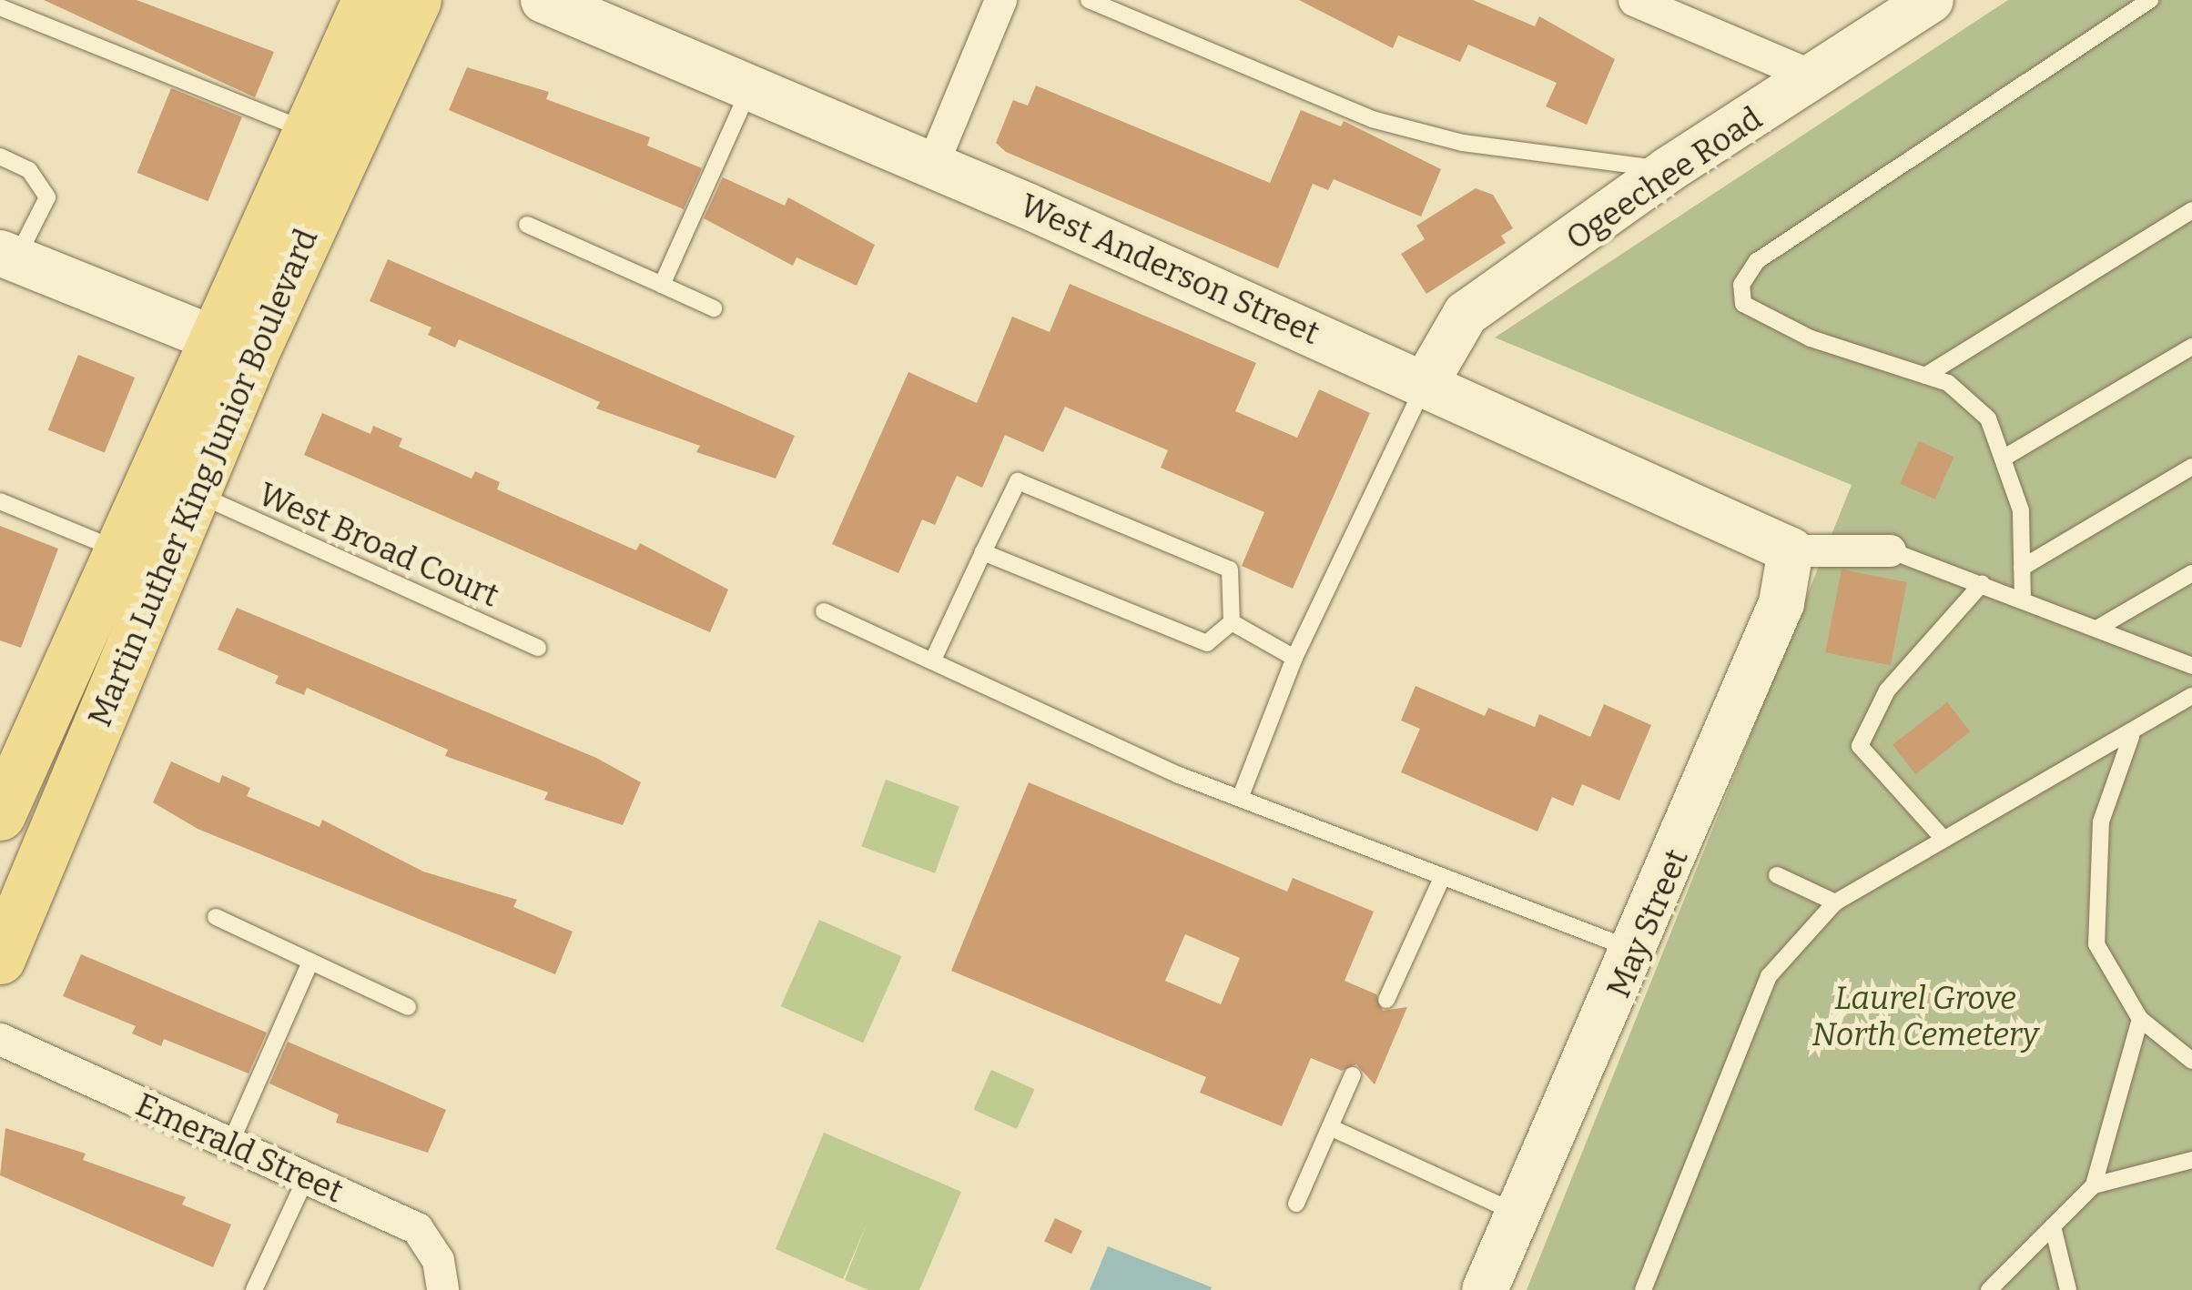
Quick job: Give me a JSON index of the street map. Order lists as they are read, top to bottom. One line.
{"streets":{"main road":["Martin Luther King Junior Boulevard"],"street":["Ogeechee Road","West Anderson Street","May Street","Emerald Street"],"lane":["West Broad Court"]},"crossings":[["Ogeechee Road","West Anderson Street"],["West Anderson Street","May Street"],["Martin Luther King Junior Boulevard","West Broad Court"]],"parks":["Laurel Grove North Cemetery"]}
